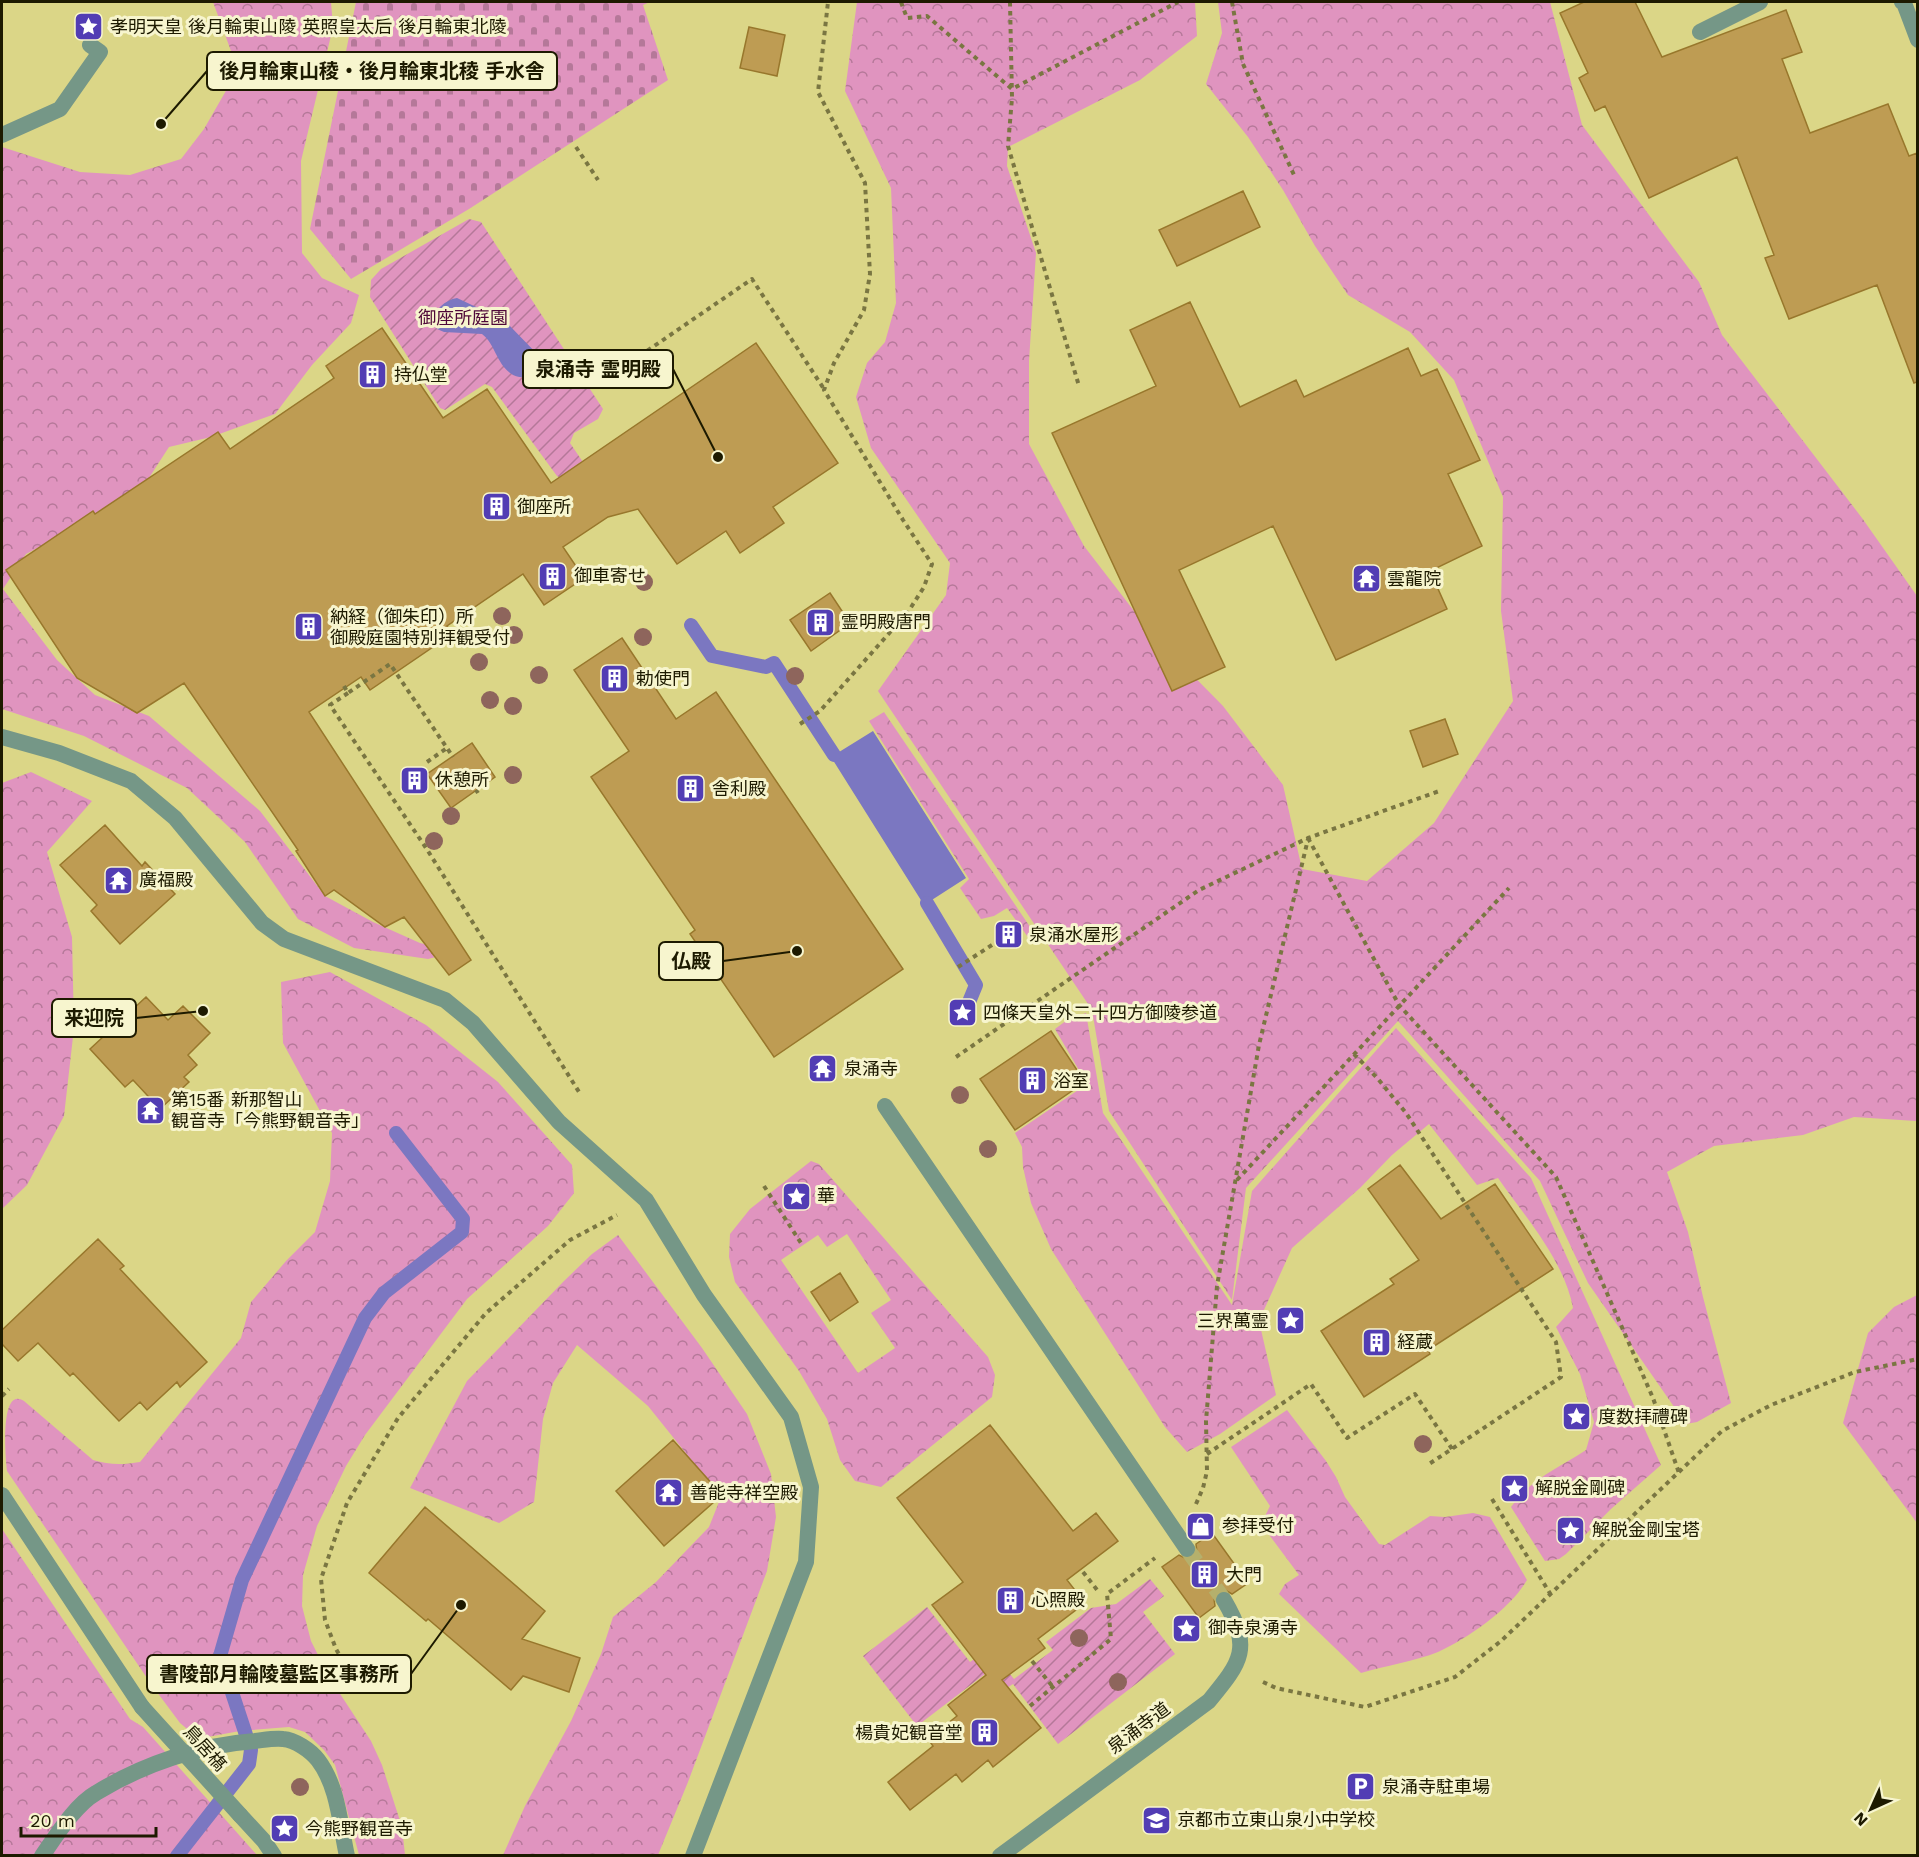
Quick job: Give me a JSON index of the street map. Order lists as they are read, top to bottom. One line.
{"streets":{"street":["泉涌寺道","鳥居𣘺"]},"parks":["御座所庭園"],"places":{"place":["孝明天皇 後月輪東山陵 英照皇太后 後月輪東北陵","四條天皇外二十四方御陵参道","華","三界萬霊","度数拝禮碑","解脱金剛碑","解脱金剛宝塔","御寺泉湧寺","今熊野観音寺"],"other":["後月輪東山稜・後月輪東北稜 手水舎","泉涌寺 霊明殿","仏殿","来迎院","書陵部月輪陵墓監区事務所"],"building":["持仏堂","御座所","御車寄せ","霊明殿唐門","納経（御朱印）所 御殿庭園特別拝観受付","勅使門","休憩所","舎利殿","泉涌水屋形","浴室","経蔵","大門","心照殿","楊貴妃観音堂"],"temple":["雲龍院","廣福殿","泉涌寺","第15番 新那智山 観音寺「今熊野観音寺」","善能寺祥空殿"],"shop":["参拝受付"],"parking":["泉涌寺駐車場"],"school or university":["京都市立東山泉小中学校"]},"scale_bar":"20 m","north":"bottom left"}
